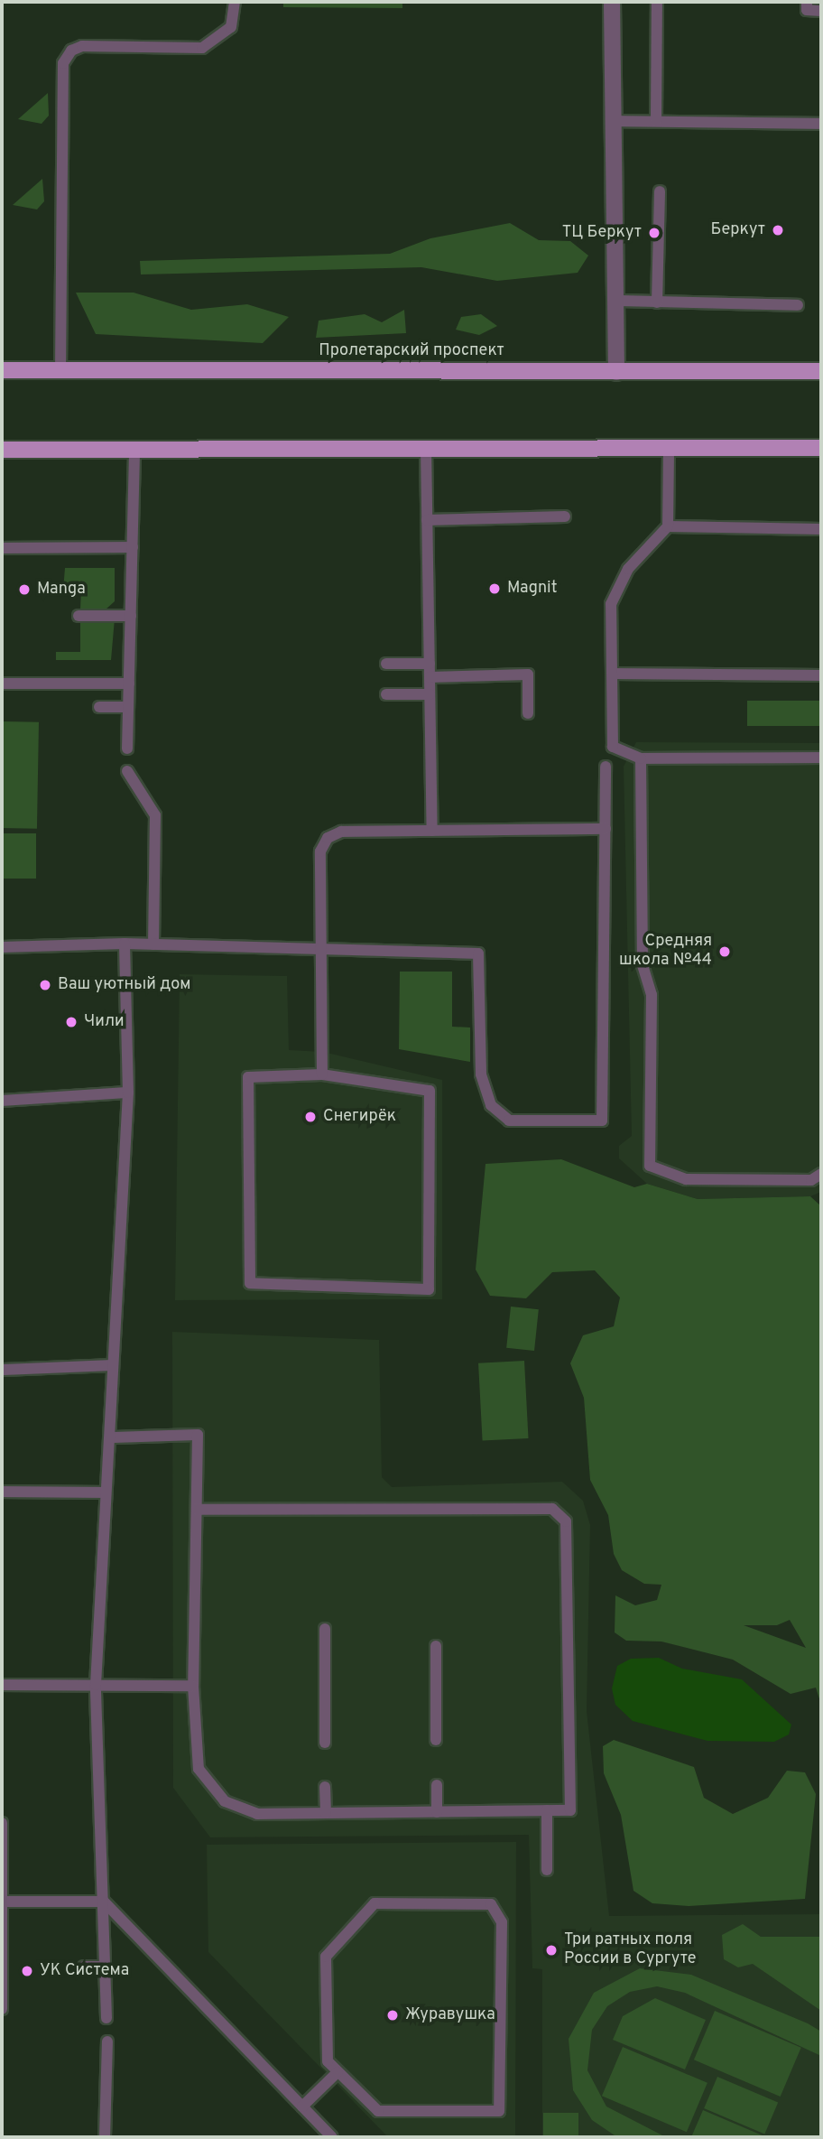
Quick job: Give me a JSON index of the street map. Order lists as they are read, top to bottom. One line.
{"streets":{"main road":["Пролетарский проспект"]},"places":["Беркут","ТЦ Беркут","Magnit","Manga","Средняя школа №44","Ваш уютный дом","Чили","Снегирёк","Три ратных поля России в Сургуте","УК Система","Журавушка"]}
